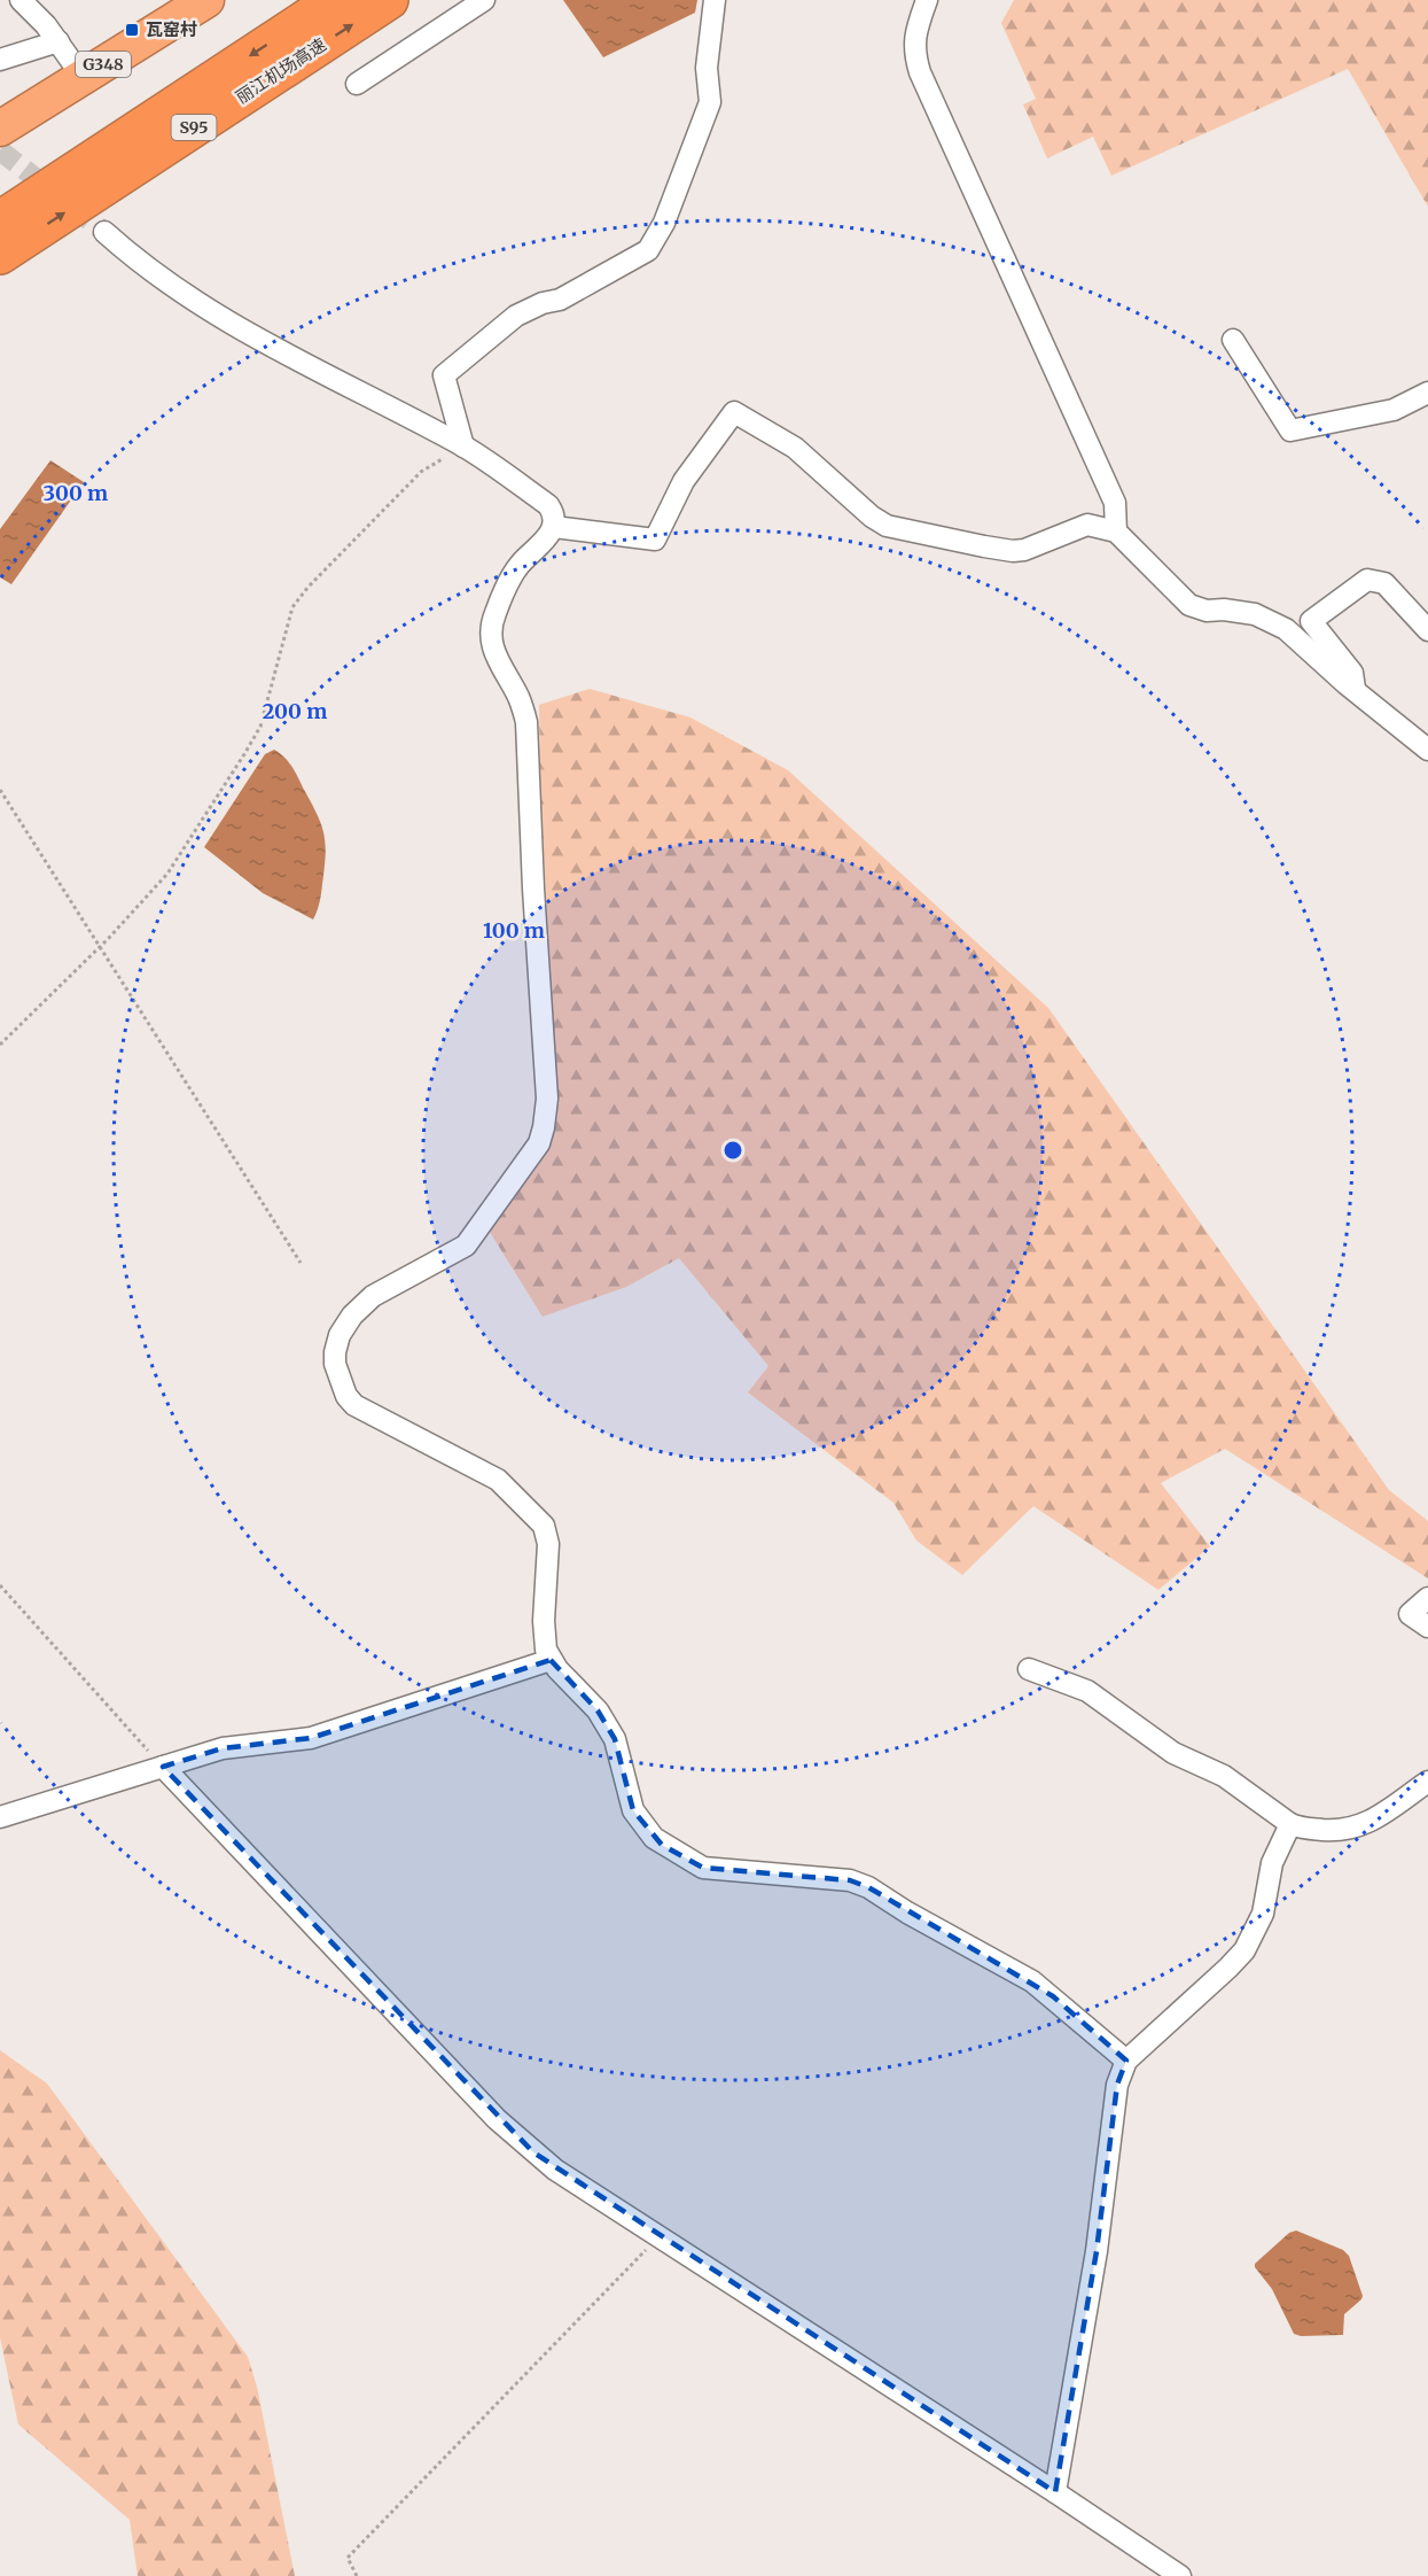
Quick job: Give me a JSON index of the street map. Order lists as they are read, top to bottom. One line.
{"streets":{"highway":["G348","丽江机场高速","S95"]},"places":{"transit":["瓦窑村"]},"rings":["300 m","200 m","100 m"]}
